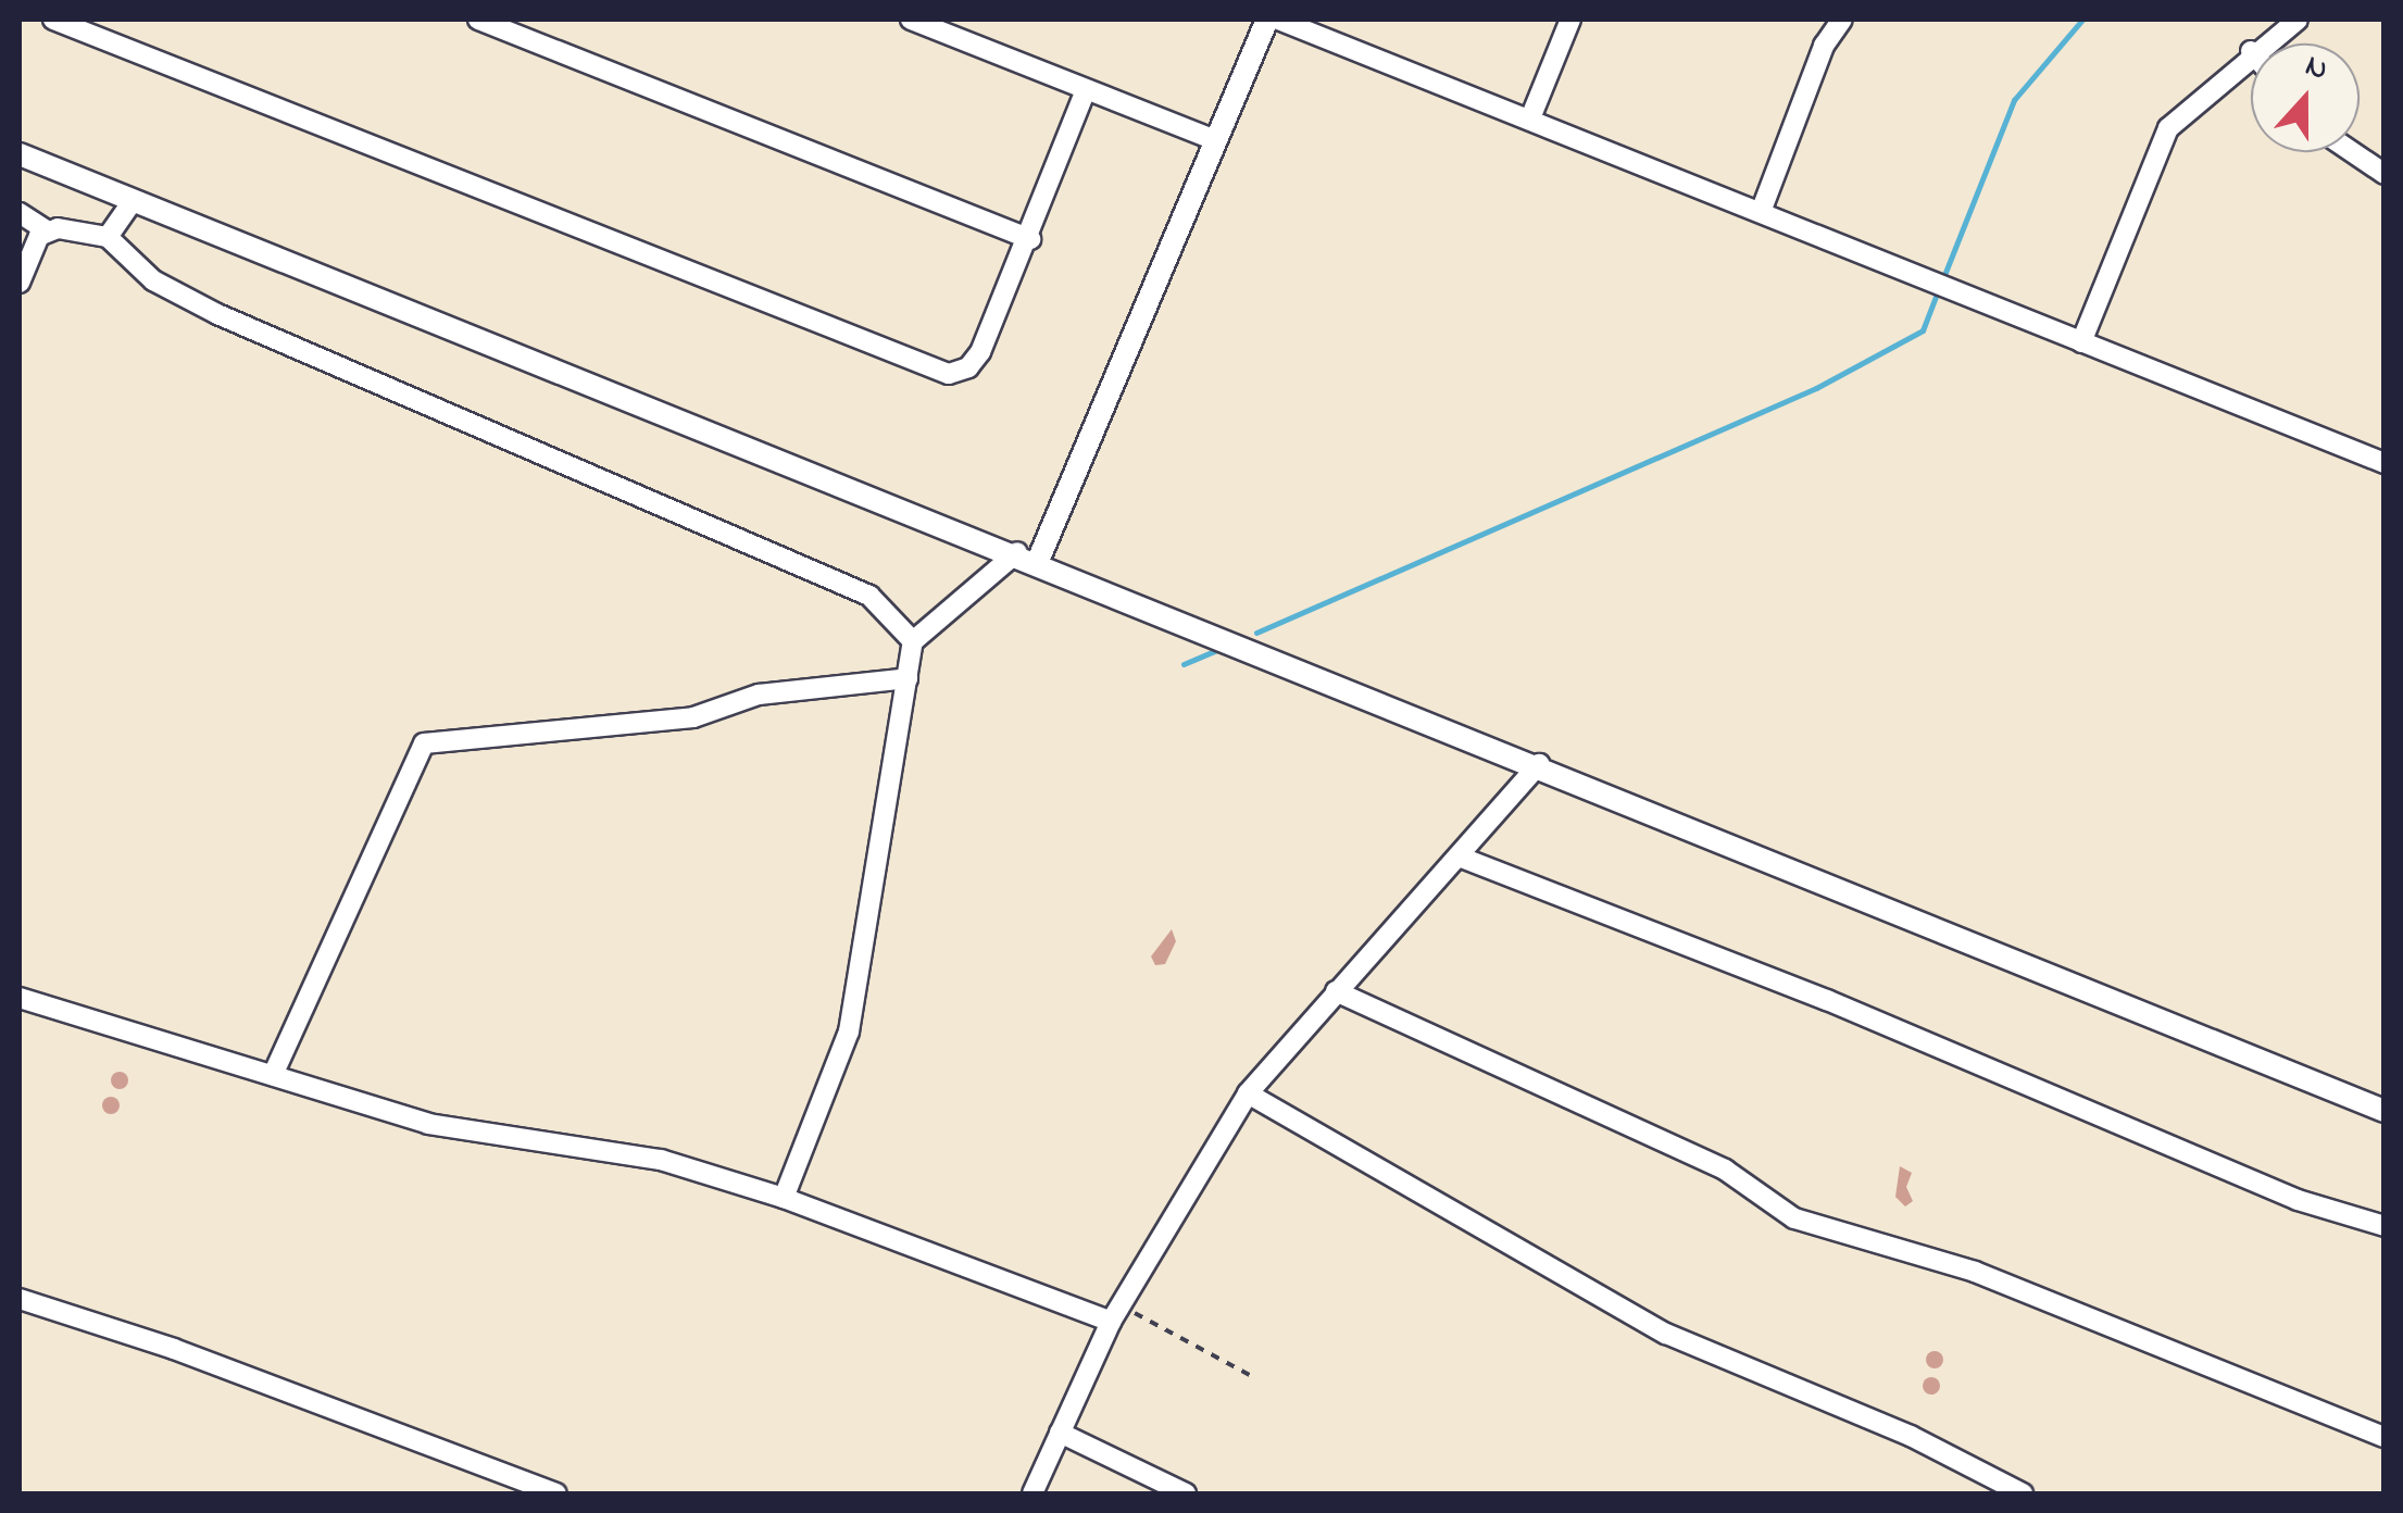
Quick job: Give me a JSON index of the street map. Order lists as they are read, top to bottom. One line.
{"north":"top"}
